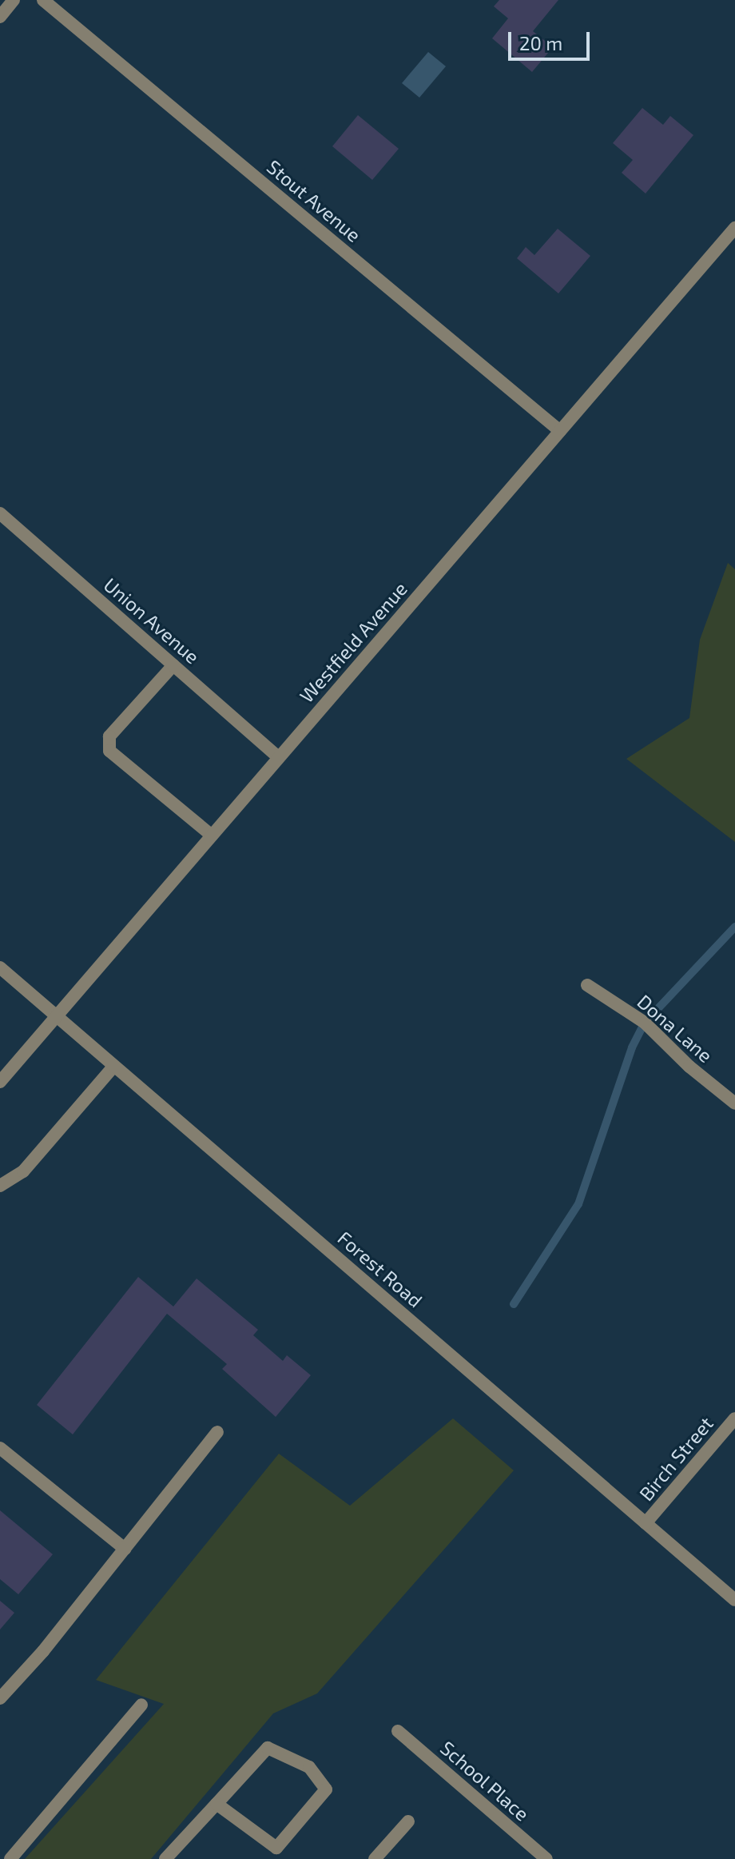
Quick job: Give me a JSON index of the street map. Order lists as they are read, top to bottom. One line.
{"streets":{"street":["Stout Avenue","Union Avenue","Westfield Avenue","Dona Lane","Forest Road","Birch Street","School Place"]},"crossings":[["Stout Avenue","Westfield Avenue"],["Union Avenue","Westfield Avenue"],["Westfield Avenue","Forest Road"],["Forest Road","Birch Street"]],"scale_bar":"20 m"}
